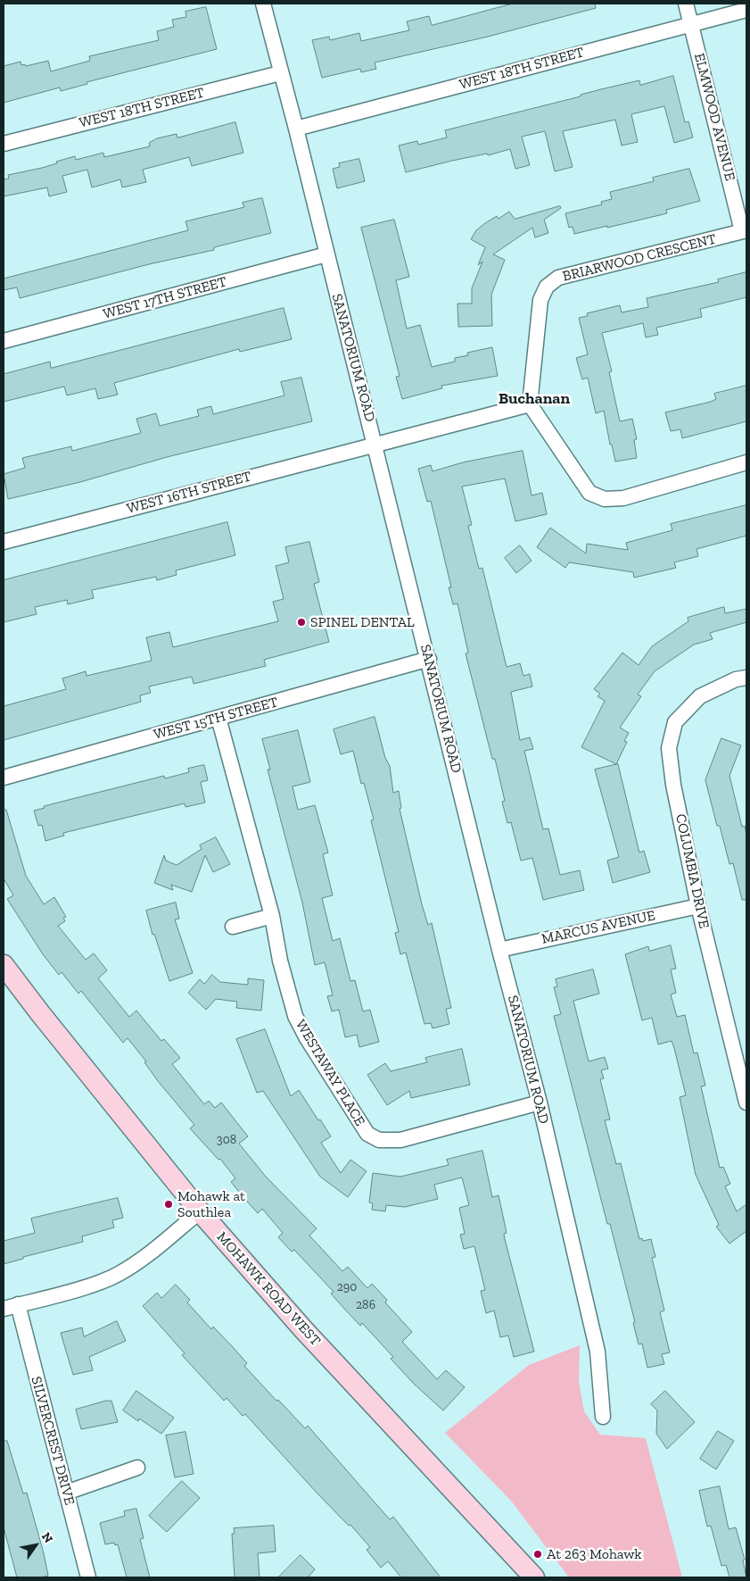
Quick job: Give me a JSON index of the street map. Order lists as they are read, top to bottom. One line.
{"streets":{"main road":["MOHAWK ROAD WEST"],"street":["WEST 18TH STREET","ELMWOOD AVENUE","BRIARWOOD CRESCENT","WEST 17TH STREET","SANATORIUM ROAD","WEST 16TH STREET","WEST 15TH STREET","COLUMBIA DRIVE","MARCUS AVENUE","WESTAWAY PLACE","SILVERCREST DRIVE"]},"crossings":[["WEST 18TH STREET","ELMWOOD AVENUE"],["WEST 18TH STREET","SANATORIUM ROAD"],["ELMWOOD AVENUE","BRIARWOOD CRESCENT"],["WEST 17TH STREET","SANATORIUM ROAD"],["SANATORIUM ROAD","WEST 16TH STREET"],["SANATORIUM ROAD","WEST 15TH STREET"],["SANATORIUM ROAD","MARCUS AVENUE"],["SANATORIUM ROAD","WESTAWAY PLACE"],["WEST 15TH STREET","WESTAWAY PLACE"],["COLUMBIA DRIVE","MARCUS AVENUE"]],"districts":["Buchanan"],"places":["SPINEL DENTAL","Mohawk at Southlea","At 263 Mohawk"],"house_numbers":["308","290","286"],"north":"top right"}
